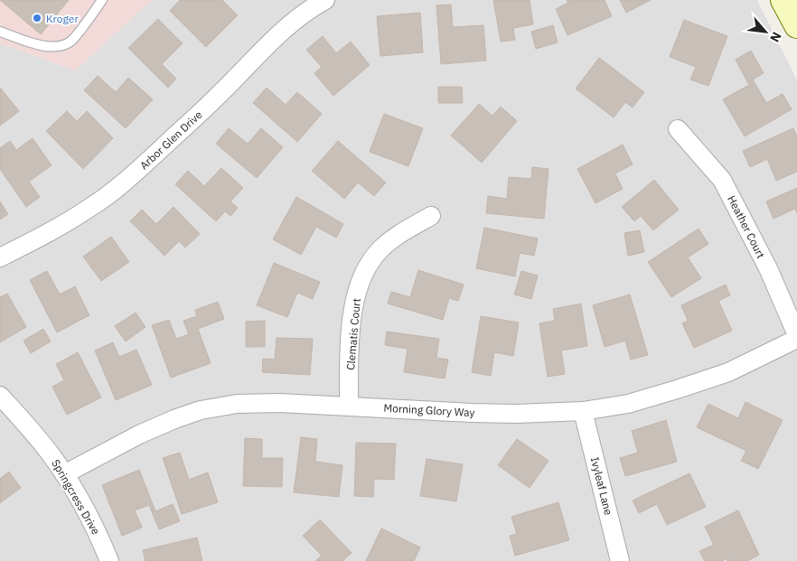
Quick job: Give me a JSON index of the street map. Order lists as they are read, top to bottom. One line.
{"streets":{"street":["Arbor Glen Drive","Heather Court","Clematis Court","Morning Glory Way","Ivyleaf Lane","Springcress Drive"]},"crossings":[["Clematis Court","Morning Glory Way"],["Morning Glory Way","Ivyleaf Lane"],["Morning Glory Way","Springcress Drive"]],"places":["Kroger"],"north":"bottom right"}
